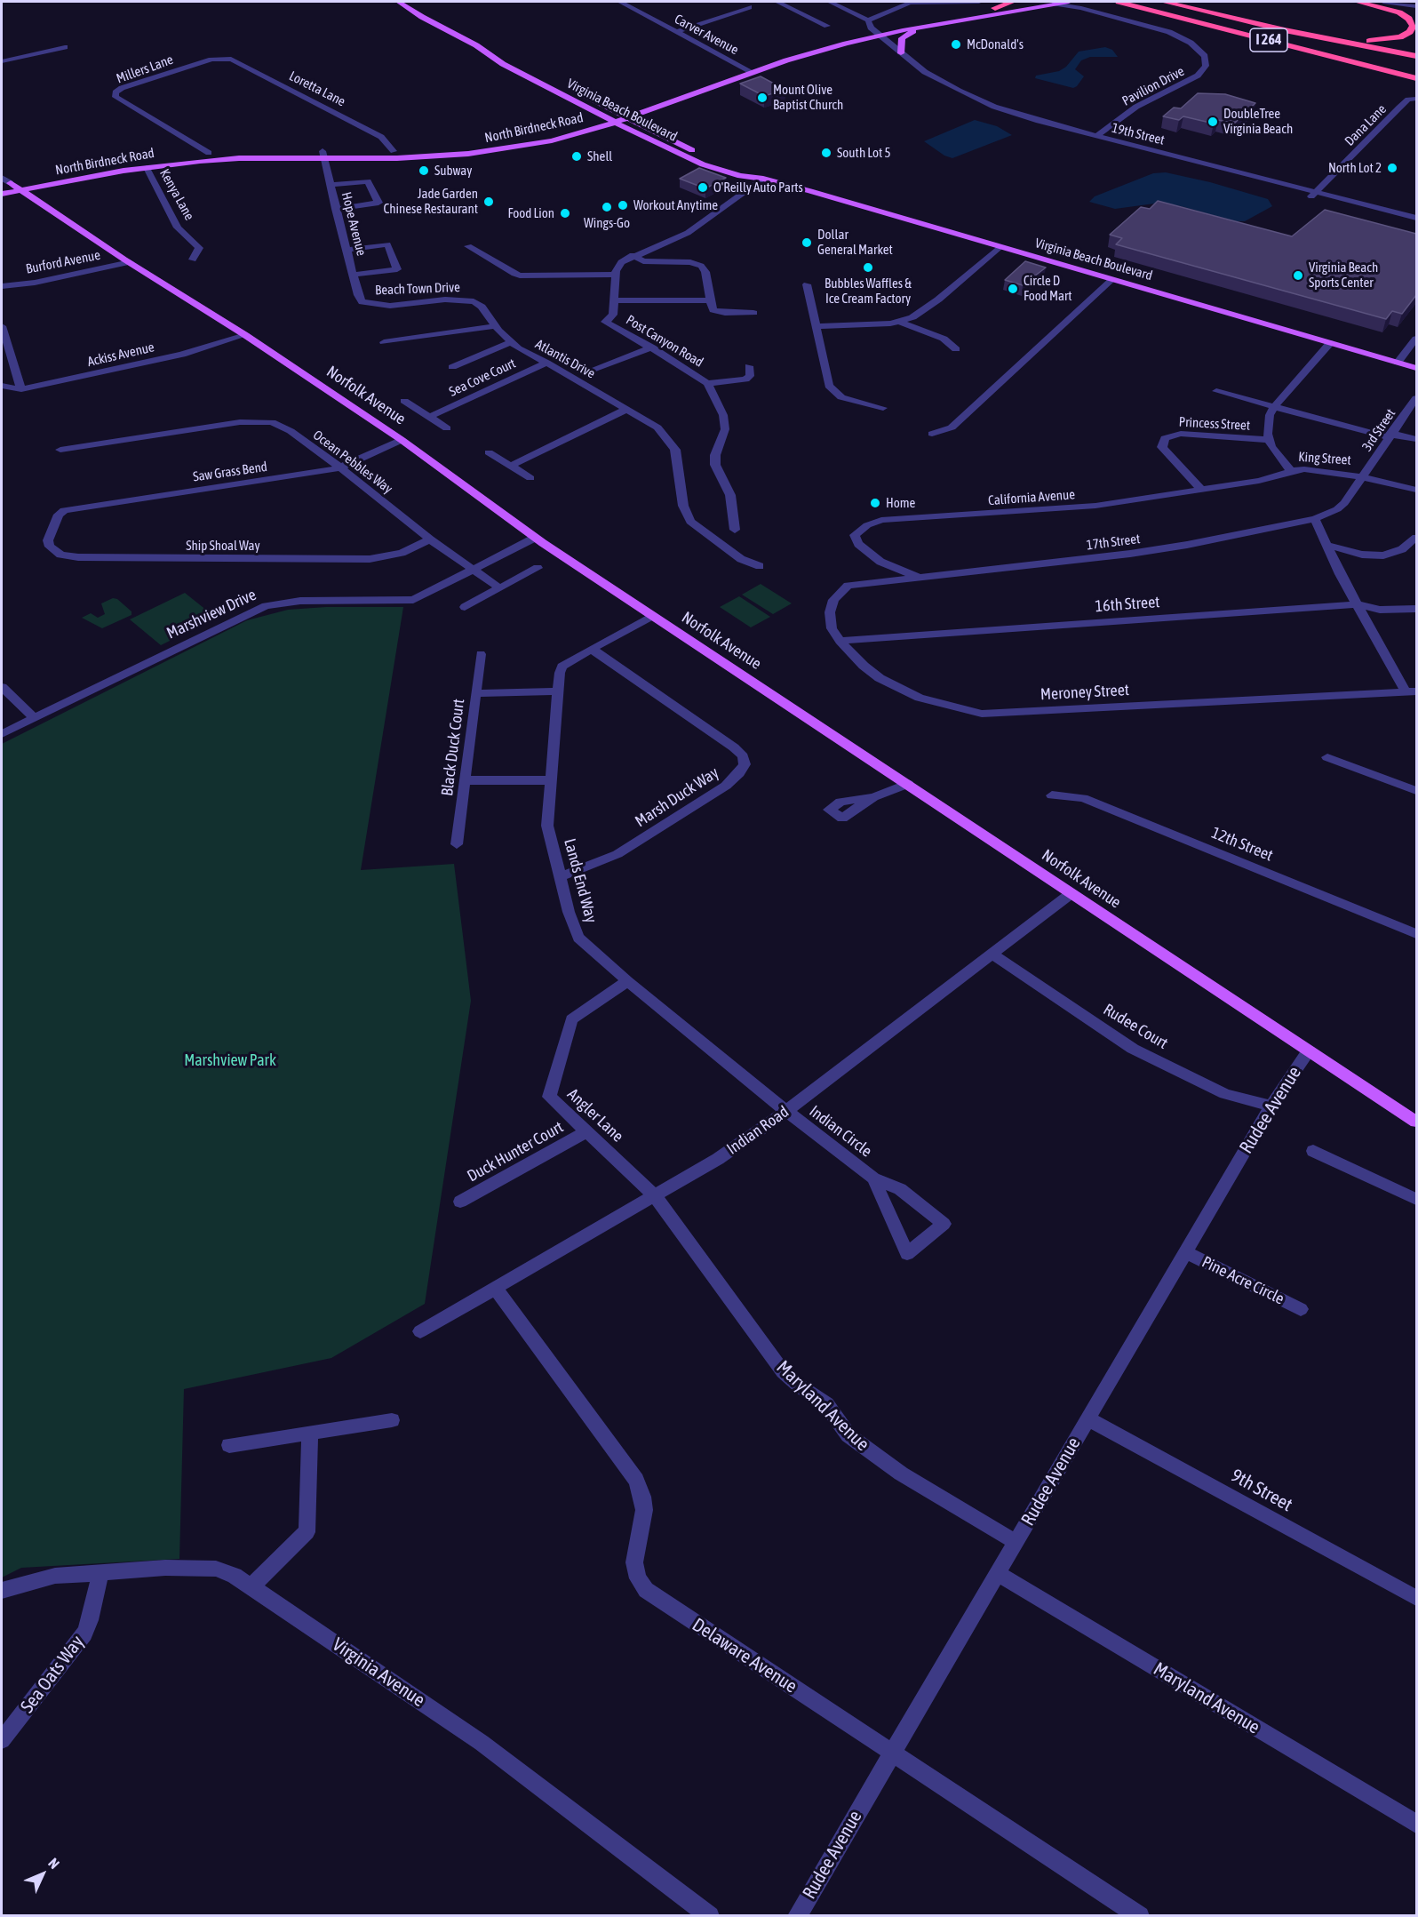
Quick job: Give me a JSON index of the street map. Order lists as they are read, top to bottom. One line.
{"streets":{"highway":["I 264"],"main road":["Virginia Beach Boulevard","North Birdneck Road","Norfolk Avenue"],"street":["Carver Avenue","Millers Lane","Pavilion Drive","Loretta Lane","Dana Lane","19th Street","Kenya Lane","Hope Avenue","Burford Avenue","Beach Town Drive","Post Canyon Road","Ackiss Avenue","Atlantis Drive","Sea Cove Court","Princess Street","3rd Street","King Street","Ocean Pebbles Way","Saw Grass Bend","California Avenue","17th Street","Ship Shoal Way","16th Street","Marshview Drive","Meroney Street","Black Duck Court","Marsh Duck Way","12th Street","Lands End Way","Rudee Court","Rudee Avenue","Angler Lane","Indian Road","Indian Circle","Duck Hunter Court","Pine Acre Circle","Maryland Avenue","9th Street","Delaware Avenue","Virginia Avenue","Sea Oats Way"]},"crossings":[["Carver Avenue","North Birdneck Road"],["Millers Lane","Loretta Lane"],["Millers Lane","North Birdneck Road"],["Pavilion Drive","North Birdneck Road"],["Pavilion Drive","19th Street"],["Loretta Lane","North Birdneck Road"],["Virginia Beach Boulevard","North Birdneck Road"],["Dana Lane","19th Street"],["North Birdneck Road","19th Street"],["North Birdneck Road","Kenya Lane"],["North Birdneck Road","Hope Avenue"],["North Birdneck Road","Norfolk Avenue"],["Hope Avenue","Beach Town Drive"],["Burford Avenue","Norfolk Avenue"],["Beach Town Drive","Atlantis Drive"],["Ackiss Avenue","Norfolk Avenue"],["Atlantis Drive","Sea Cove Court"],["Norfolk Avenue","Saw Grass Bend"],["Norfolk Avenue","Marshview Drive"],["Norfolk Avenue","Lands End Way"],["Norfolk Avenue","Rudee Avenue"],["Norfolk Avenue","Indian Road"],["Princess Street","King Street"],["Princess Street","California Avenue"],["3rd Street","King Street"],["3rd Street","17th Street"],["King Street","California Avenue"],["King Street","17th Street"],["Ocean Pebbles Way","Saw Grass Bend"],["Ocean Pebbles Way","Ship Shoal Way"],["Ocean Pebbles Way","Marshview Drive"],["Saw Grass Bend","Ship Shoal Way"],["California Avenue","17th Street"],["17th Street","Meroney Street"],["16th Street","Meroney Street"],["Marsh Duck Way","Lands End Way"],["Lands End Way","Angler Lane"],["Lands End Way","Indian Road"],["Lands End Way","Indian Circle"],["Rudee Court","Rudee Avenue"],["Rudee Court","Indian Road"],["Rudee Avenue","Pine Acre Circle"],["Rudee Avenue","Maryland Avenue"],["Rudee Avenue","9th Street"],["Rudee Avenue","Delaware Avenue"],["Angler Lane","Indian Road"],["Angler Lane","Duck Hunter Court"],["Angler Lane","Maryland Avenue"],["Indian Road","Indian Circle"],["Indian Road","Maryland Avenue"],["Indian Road","Delaware Avenue"],["Virginia Avenue","Sea Oats Way"]],"parks":["Marshview Park"],"places":["McDonald's","Mount Olive Baptist Church","DoubleTree Virginia Beach","South Lot 5","Shell","North Lot 2","Subway","O'Reilly Auto Parts","Jade Garden Chinese Restaurant","Workout Anytime","Wings-Go","Food Lion","Dollar General Market","Bubbles Waffles & Ice Cream Factory","Virginia Beach Sports Center","Circle D Food Mart","Home"],"north":"top right"}
